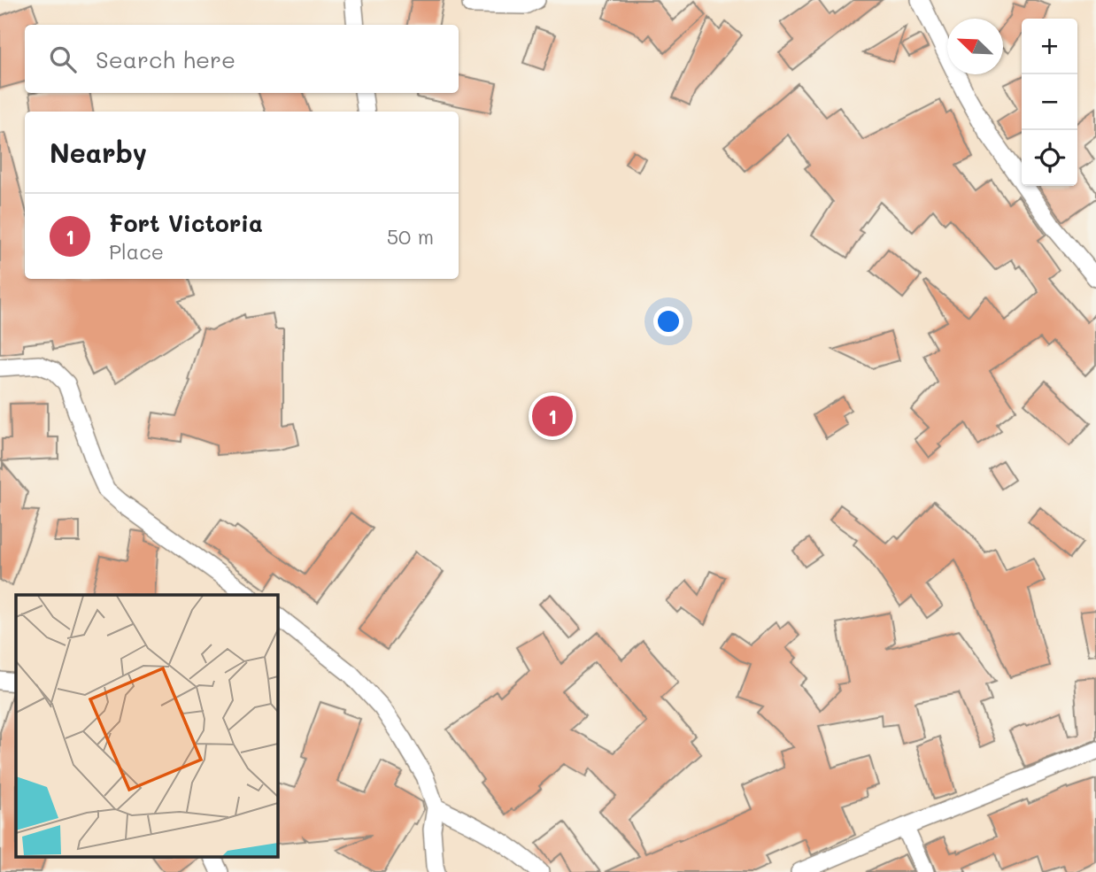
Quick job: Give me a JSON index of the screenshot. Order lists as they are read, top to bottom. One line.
{"north":"top left","page":{"map_buttons":["+","−"],"search":"Search here","heading":"Nearby","list":[{"mark":"1","name":"Fort Victoria","note":"Place","value":"50 m"}],"pins":"1"}}
